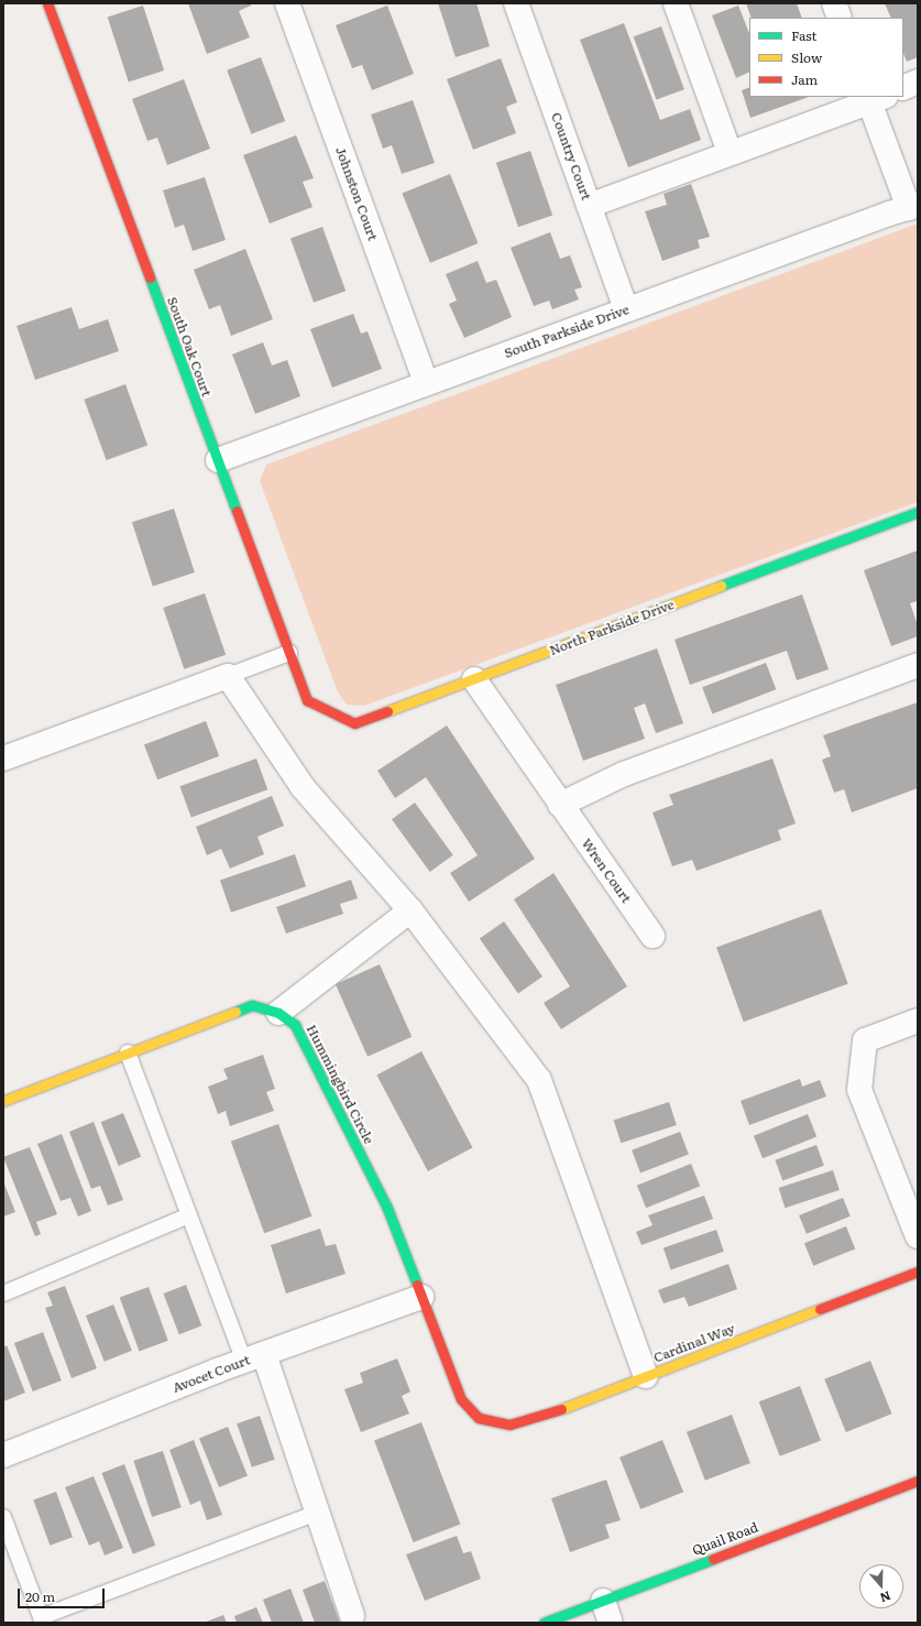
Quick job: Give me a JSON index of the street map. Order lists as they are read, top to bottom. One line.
{"streets":{"street":["Country Court","Johnston Court","South Parkside Drive","South Oak Court","North Parkside Drive","Wren Court","Hummingbird Circle","Cardinal Way","Avocet Court","Quail Road"]},"crossings":[["Country Court","South Parkside Drive"],["Johnston Court","South Parkside Drive"],["South Parkside Drive","South Oak Court"],["South Oak Court","North Parkside Drive"],["North Parkside Drive","Wren Court"],["Hummingbird Circle","Cardinal Way"],["Hummingbird Circle","Avocet Court"]],"legend":["Fast","Slow","Jam"],"scale_bar":"20 m","north":"bottom"}
